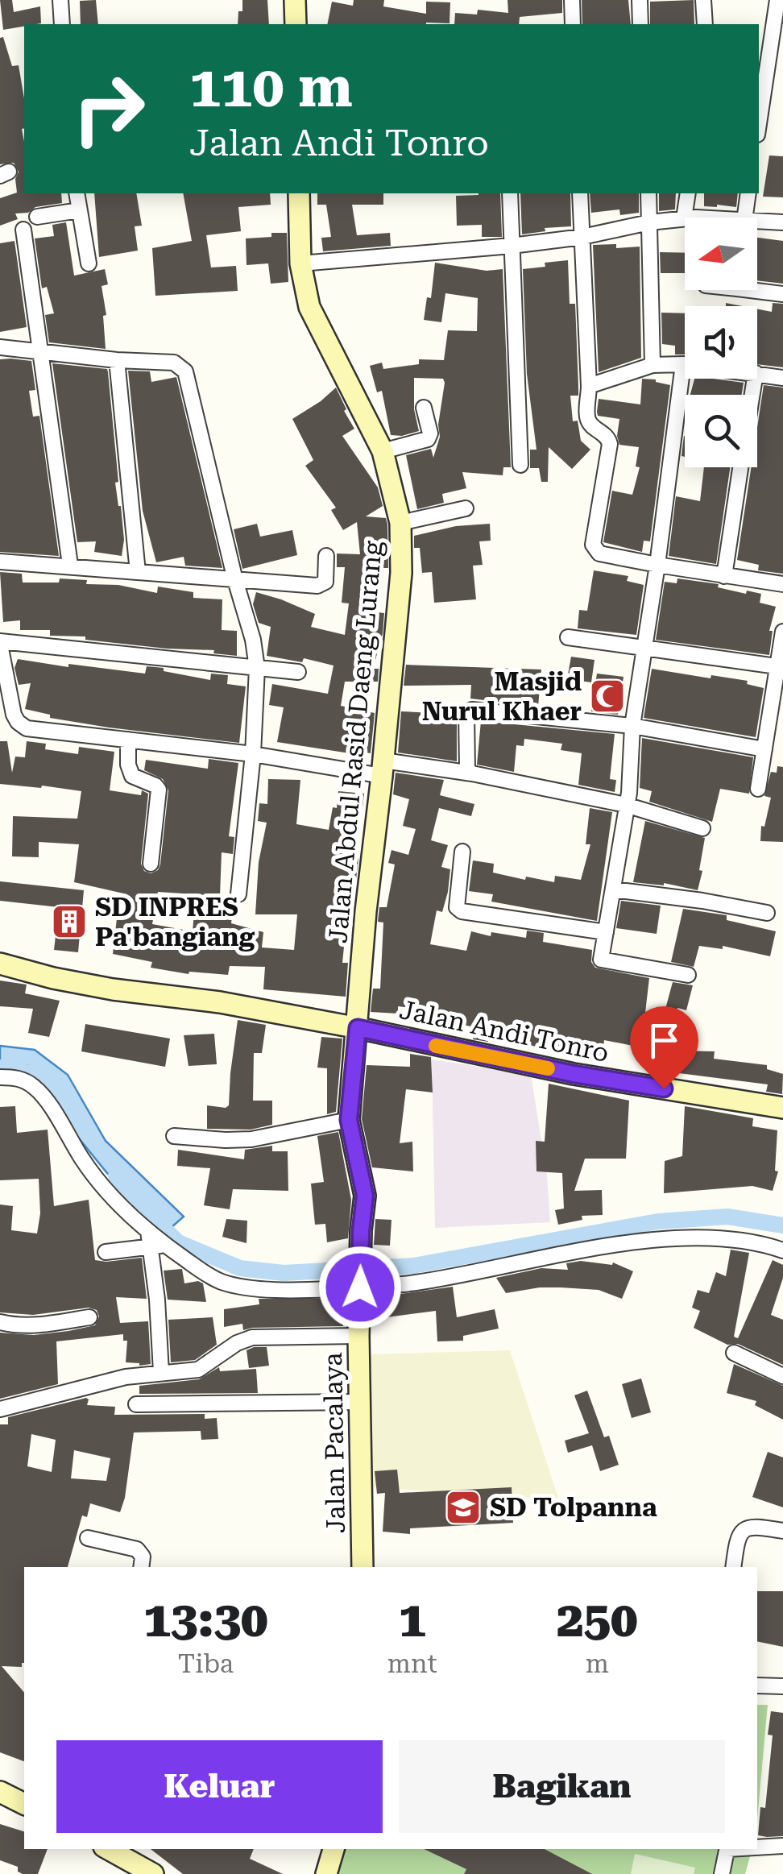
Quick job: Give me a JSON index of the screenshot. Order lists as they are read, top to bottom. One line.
{"streets":{"street":["Jalan Abdul Rasid Daeng Lurang","Jalan Andi Tonro","Jalan Pacalaya"]},"crossings":[["Jalan Abdul Rasid Daeng Lurang","Jalan Andi Tonro"],["Jalan Abdul Rasid Daeng Lurang","Jalan Pacalaya"],["Jalan Andi Tonro","Jalan Pacalaya"]],"places":{"mosque":["Masjid Nurul Khaer"],"building":["SD INPRES Pa'bangiang"],"school or university":["SD Tolpanna"]},"north":"left","page":{"turn":["110 m","Jalan Andi Tonro"],"eta":["13:30","Tiba","1","mnt","250","m"],"buttons":["Keluar","Bagikan"]}}
